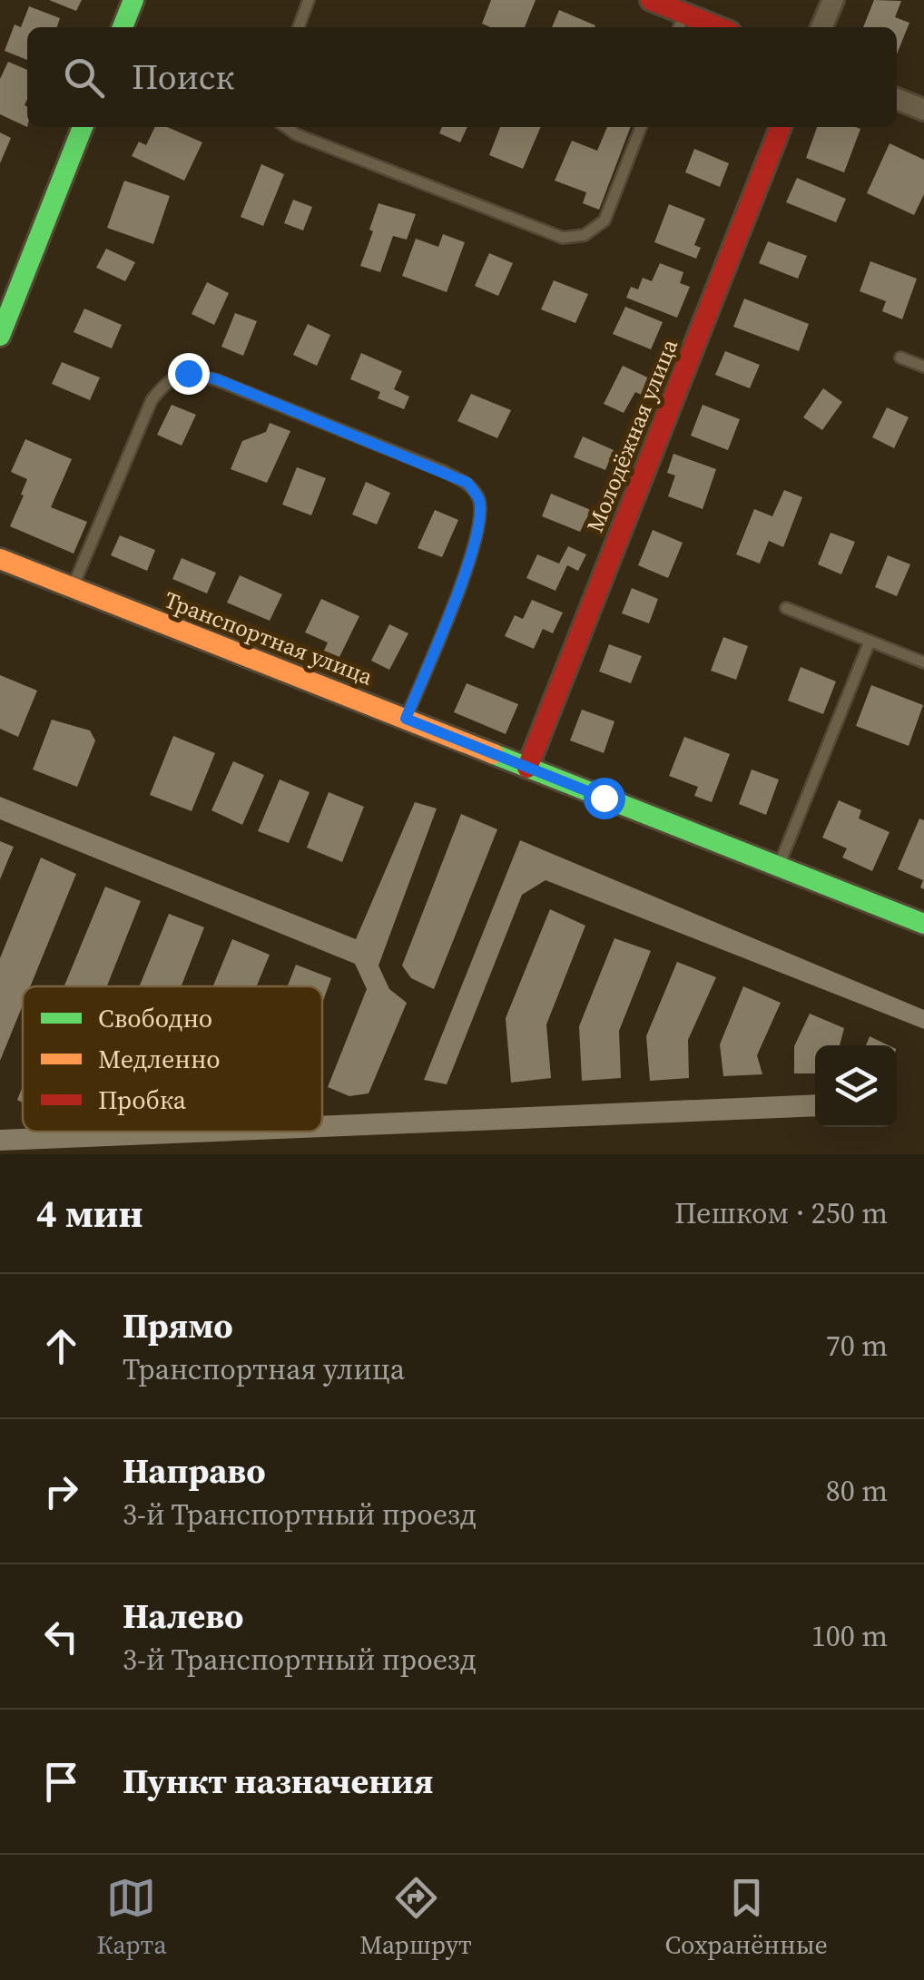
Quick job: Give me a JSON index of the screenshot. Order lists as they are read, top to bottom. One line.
{"streets":{"street":["Молодёжная улица","Транспортная улица"]},"crossings":[["Молодёжная улица","Транспортная улица"]],"legend":["Свободно","Медленно","Пробка"],"page":{"search":"Поиск","heading":["4 мин","Пешком · 250 m"],"list":[["Прямо","Транспортная улица","70 m"],["Направо","3-й Транспортный проезд","80 m"],["Налево","3-й Транспортный проезд","100 m"],"Пункт назначения"],"nav":["Карта","Маршрут","Сохранённые"]}}
